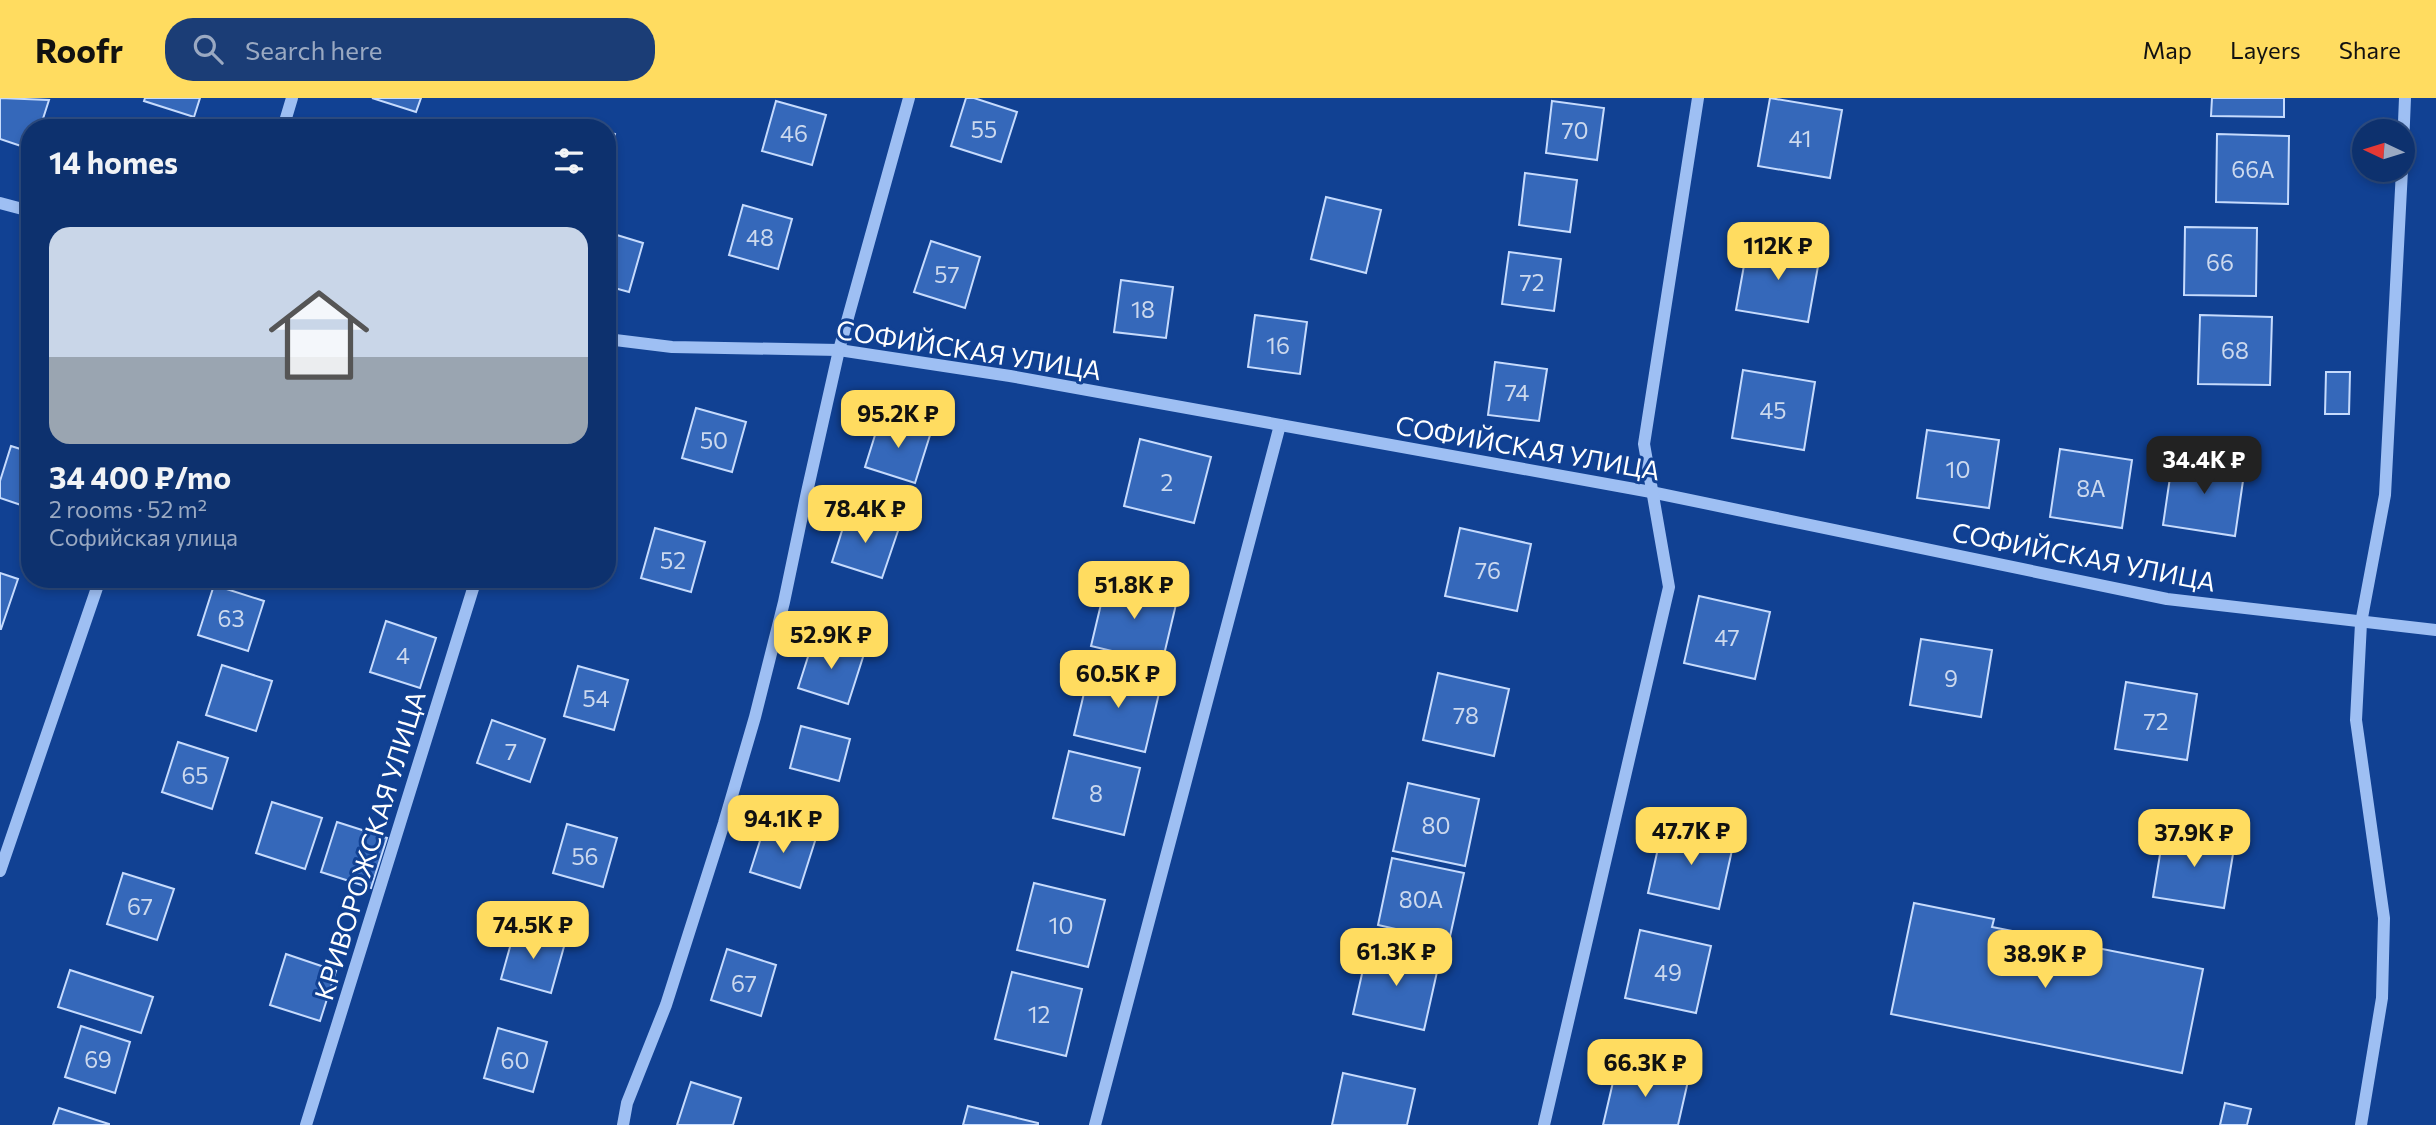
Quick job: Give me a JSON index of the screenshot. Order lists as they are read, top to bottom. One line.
{"streets":{"street":["СОФИЙСКАЯ УЛИЦА","КРИВОРОЖСКАЯ УЛИЦА"]},"house_numbers":["55","70","46","41","66А","48","66","57","72","18","16","68","74","45","50","10","2","8А","52","76","63","47","4","9","54","78","72","7","65","8","80","56","80А","67","10","49","67","12","69","60"],"north":"left","page":{"header":"Roofr","search":"Search here","nav":["Map","Layers","Share"],"heading":"14 homes","list":[{"name":"34 400 ₽/mo","note":"2 rooms · 52 m² · Софийская улица"}],"price":["112K ₽","95.2K ₽","34.4K ₽","78.4K ₽","51.8K ₽","52.9K ₽","60.5K ₽","94.1K ₽","47.7K ₽","37.9K ₽","74.5K ₽","61.3K ₽","38.9K ₽","66.3K ₽"]}}
